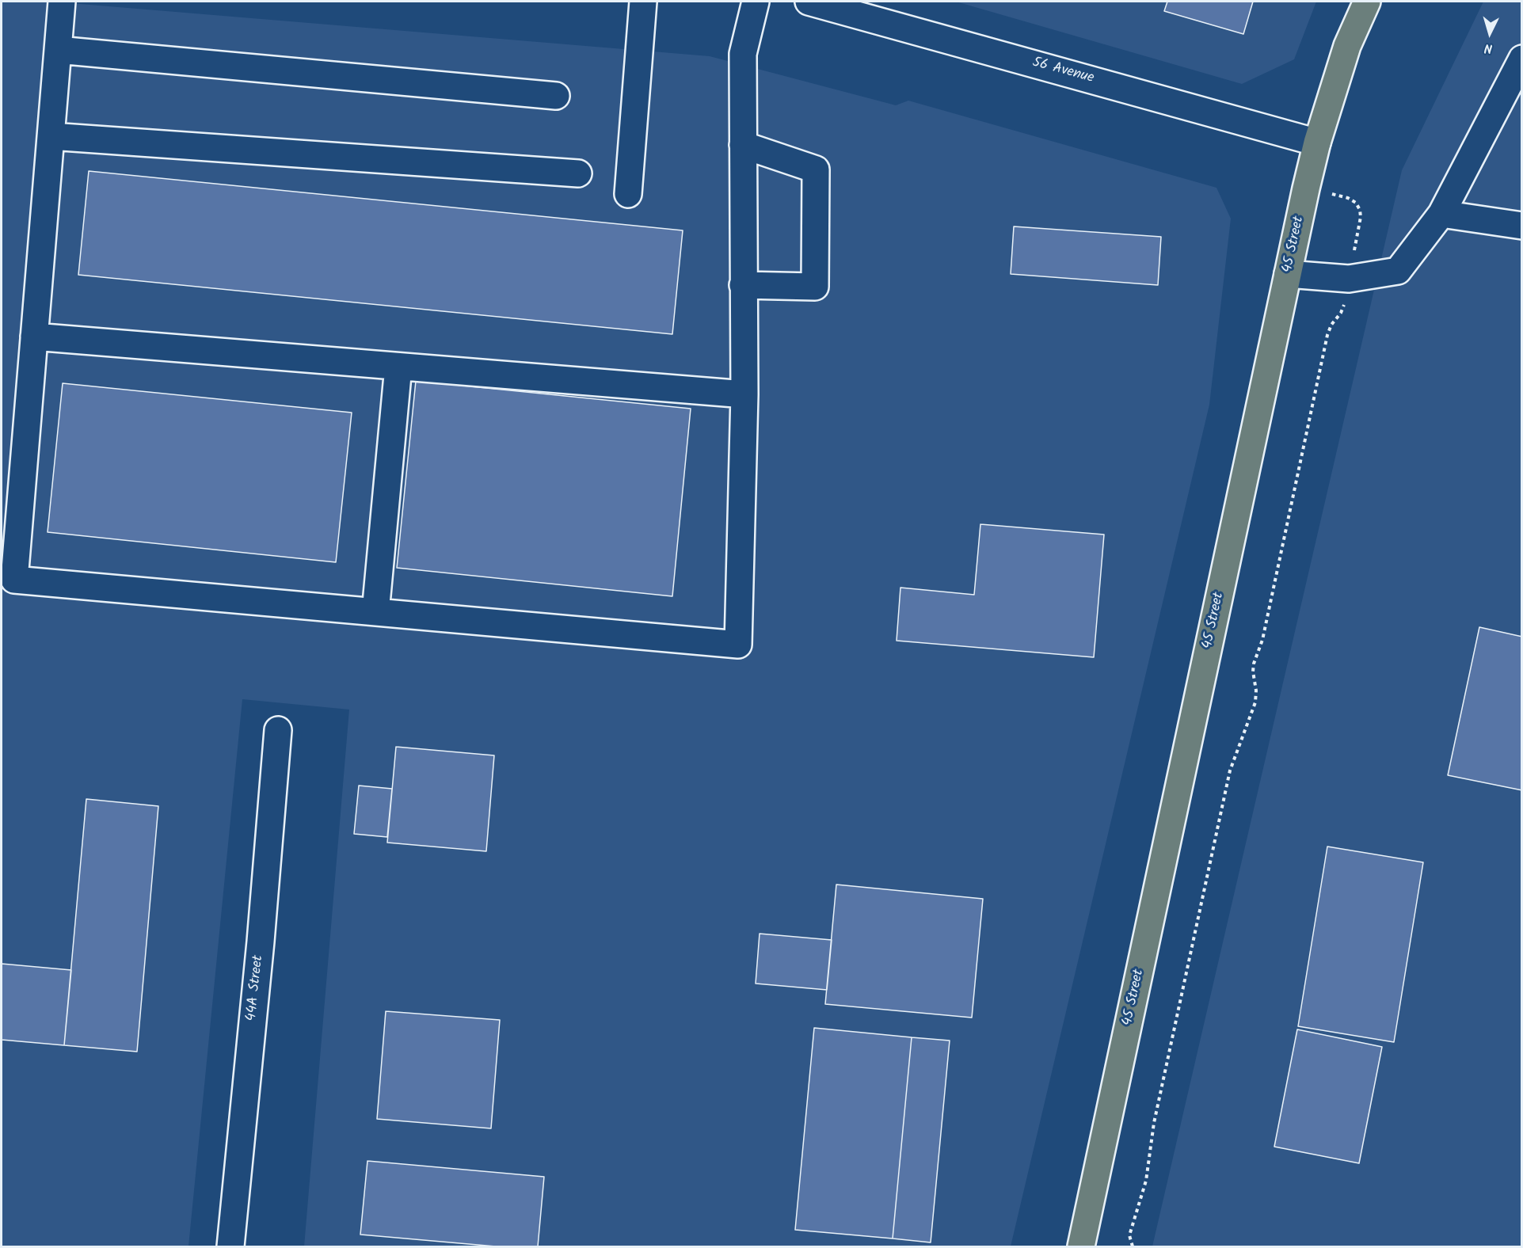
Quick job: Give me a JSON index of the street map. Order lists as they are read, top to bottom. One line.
{"streets":{"main road":["45 Street"],"street":["56 Avenue","44A Street"]},"crossings":[["56 Avenue","45 Street"]],"north":"bottom"}
